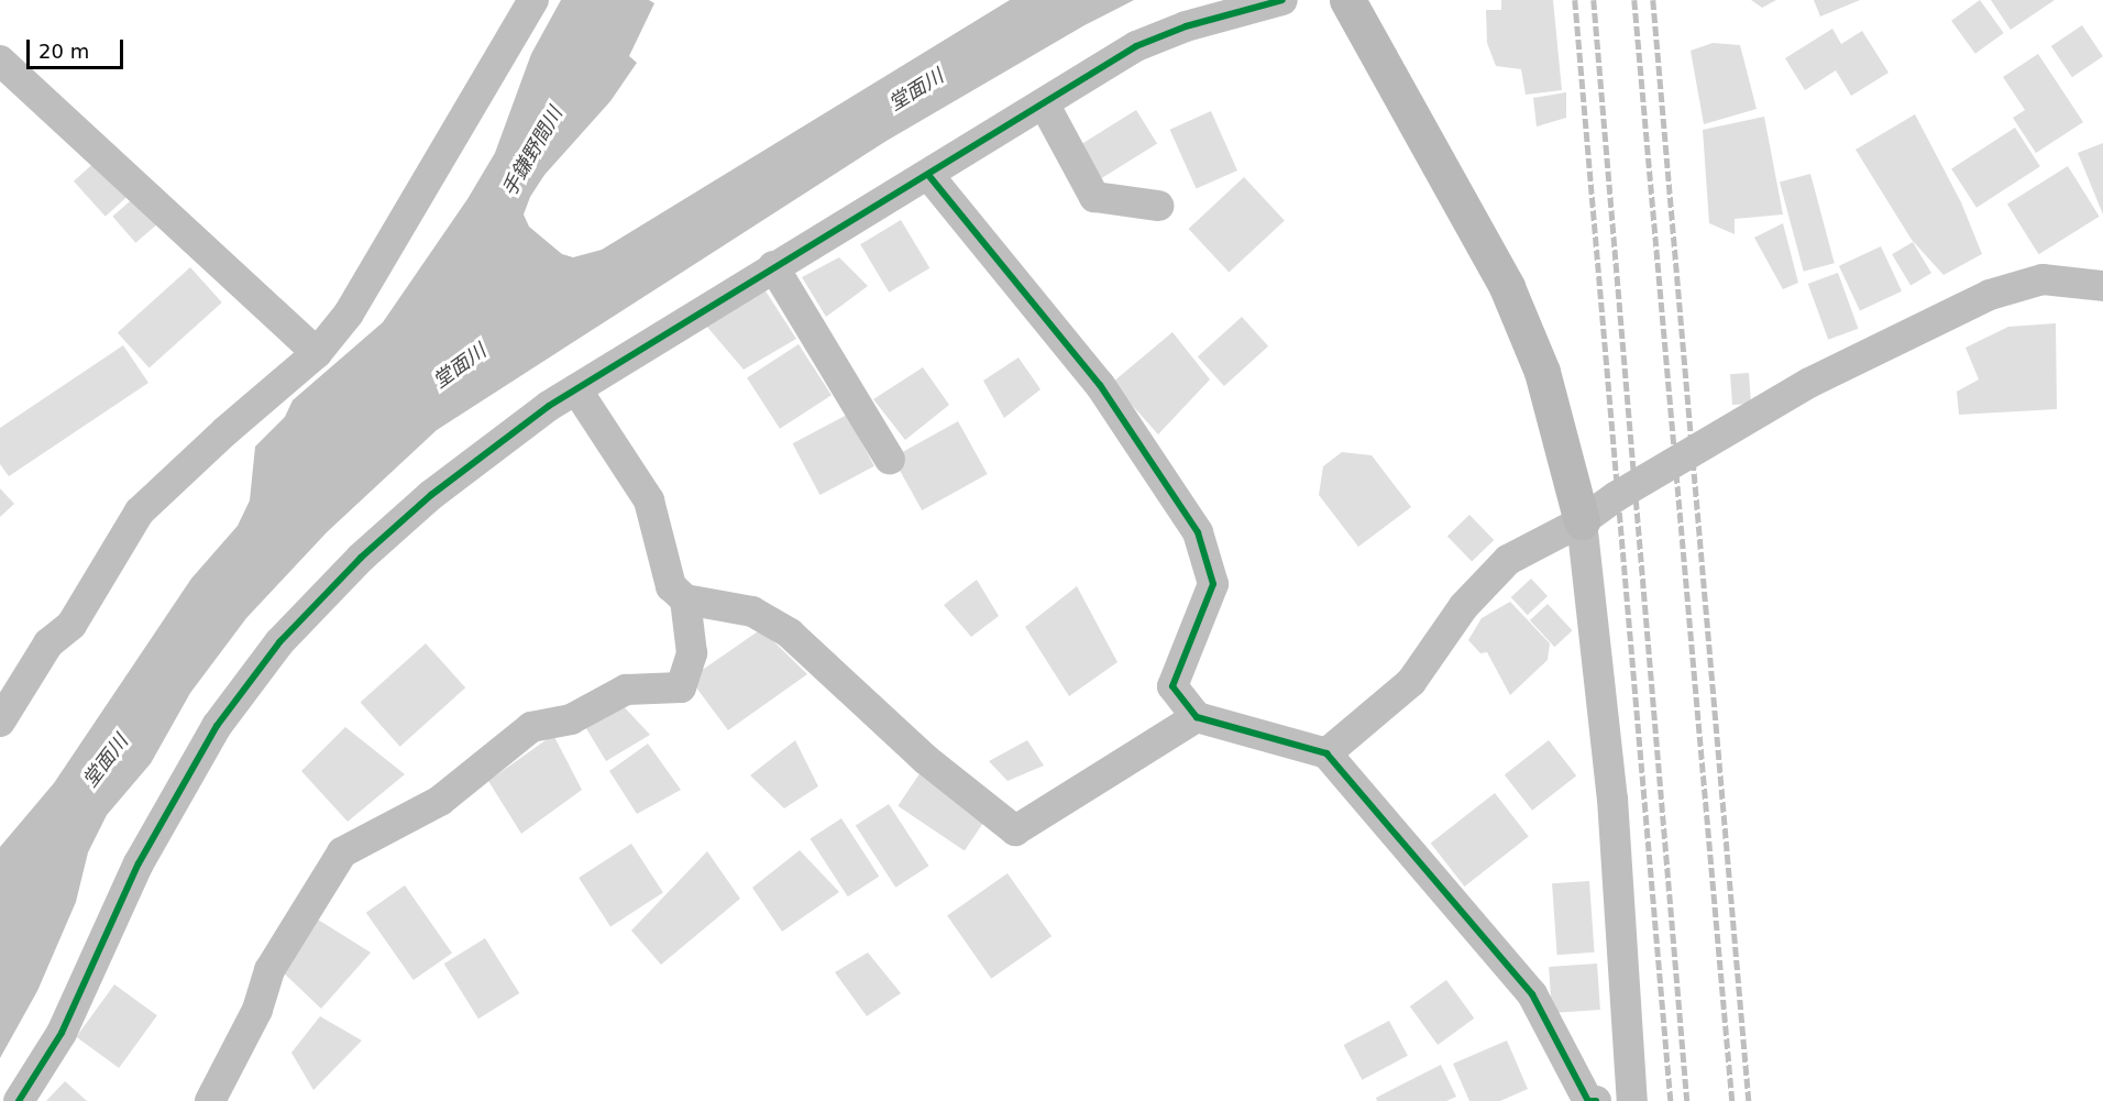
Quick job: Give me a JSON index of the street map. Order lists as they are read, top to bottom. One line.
{"water":["堂面川","手鎌野間川"],"scale_bar":"20 m"}
